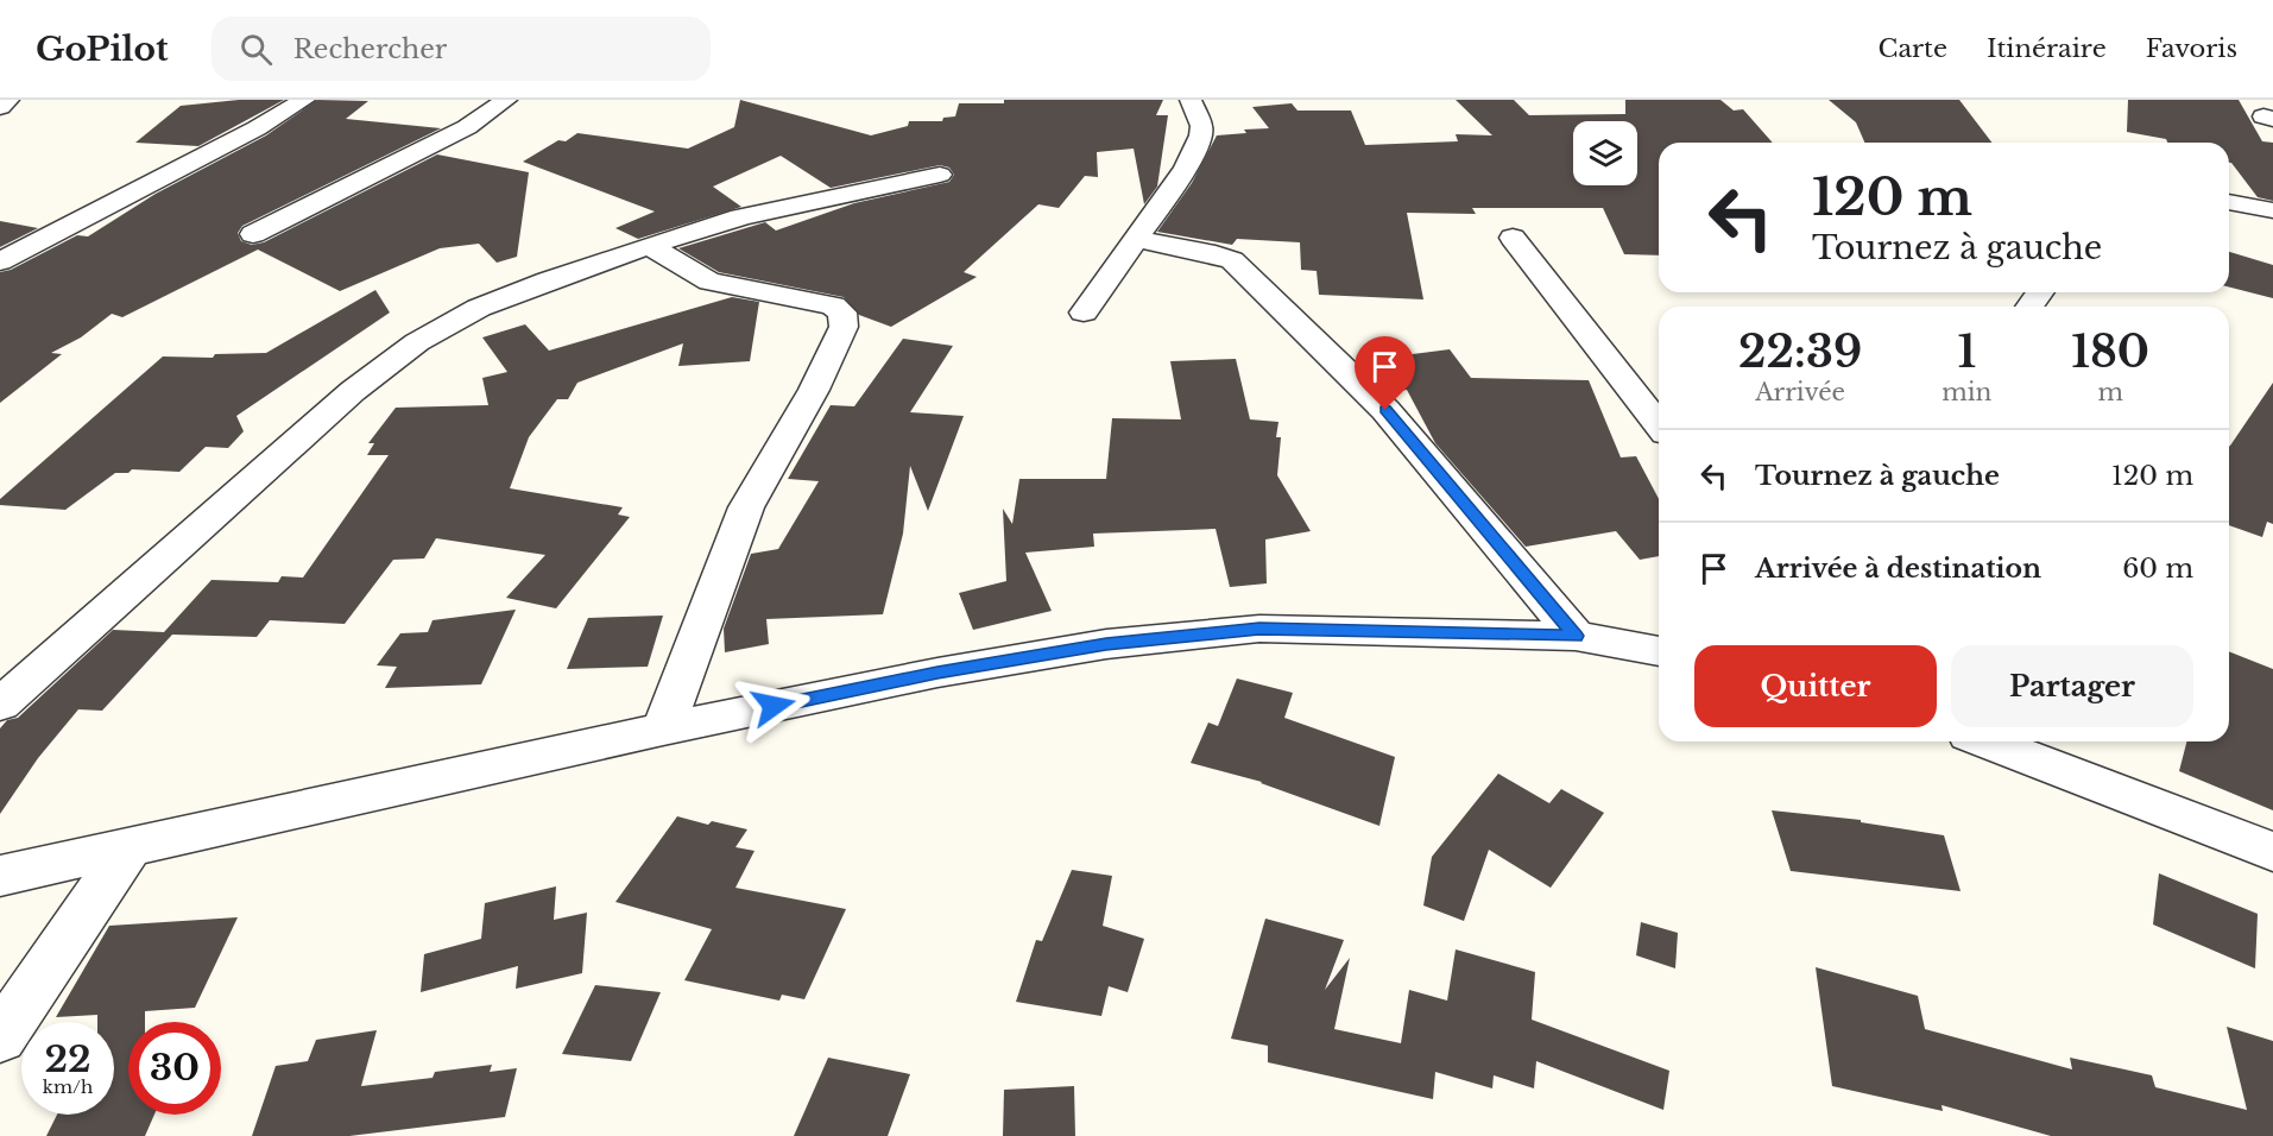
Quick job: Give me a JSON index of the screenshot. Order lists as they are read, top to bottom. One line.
{"page":{"header":"GoPilot","search":"Rechercher","nav":["Carte","Itinéraire","Favoris"],"turn":["120 m","Tournez à gauche"],"eta":["22:39","Arrivée","1","min","180","m"],"list":[{"name":"Tournez à gauche","value":"120 m"},{"name":"Arrivée à destination","value":"60 m"}],"buttons":["Quitter","Partager"],"speed":"22 km/h","limit":"30"}}
